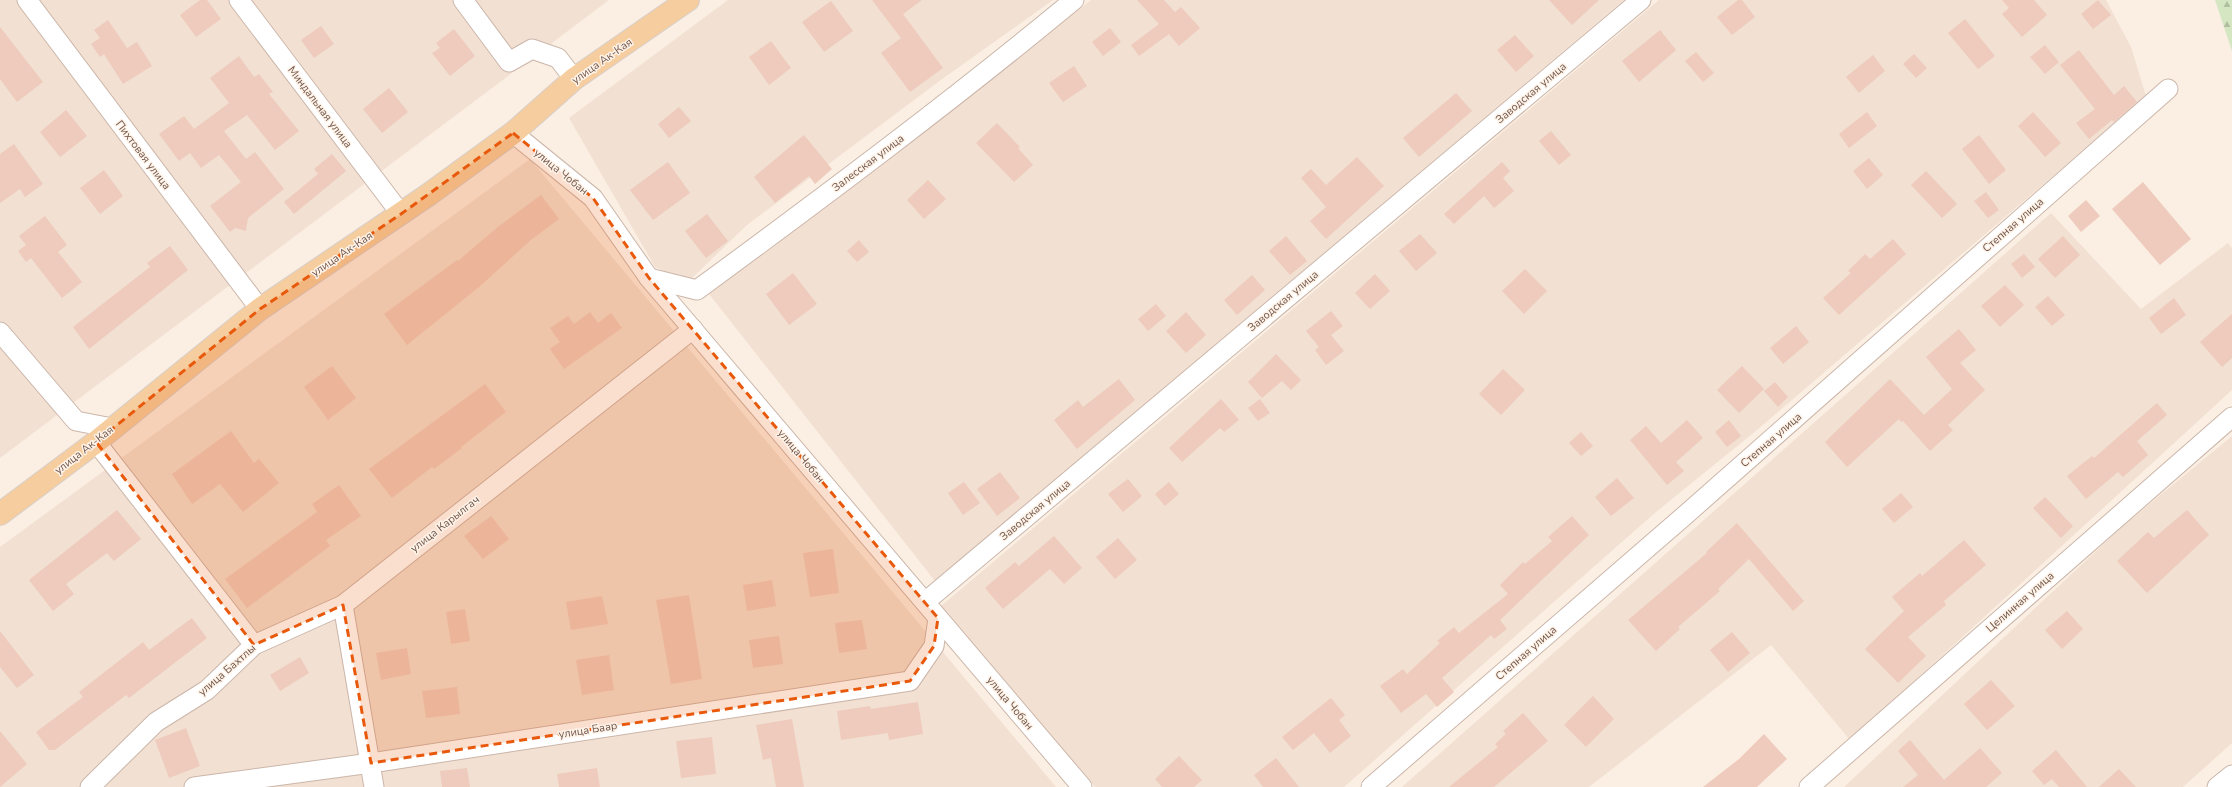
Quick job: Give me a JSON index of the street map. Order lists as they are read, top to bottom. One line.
{"streets":{"main road":["улица Ак-Кая"],"street":["Заводская улица","Миндальная улица","Пихтовая улица","Залесская улица","улица Чобан","Степная улица","улица Карылгач","Целинная улица","улица Бахтлы","улица Баар"]},"crossings":[["улица Ак-Кая","Миндальная улица"],["улица Ак-Кая","Пихтовая улица"],["улица Ак-Кая","улица Чобан"],["Заводская улица","улица Чобан"],["Залесская улица","улица Чобан"],["улица Чобан","улица Карылгач"],["улица Чобан","улица Баар"],["улица Карылгач","улица Бахтлы"]]}
